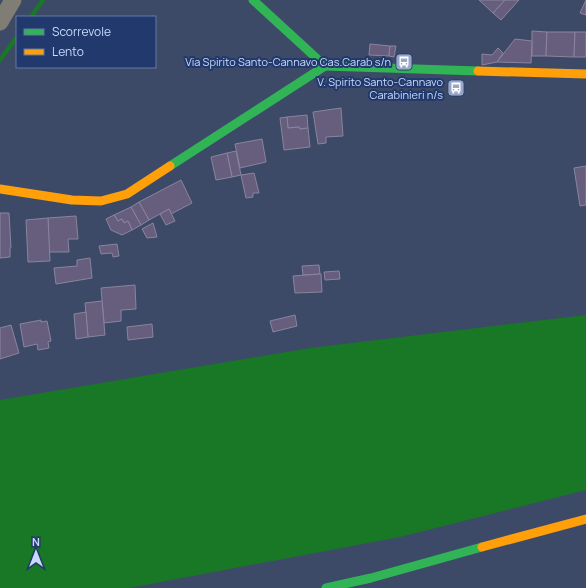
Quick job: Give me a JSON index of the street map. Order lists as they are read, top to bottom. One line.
{"places":{"bus stop":["Via Spirito Santo-Cannavo Cas.Carab s/n","V. Spirito Santo-Cannavo Carabinieri n/s"]},"legend":["Scorrevole","Lento"],"north":"top"}
